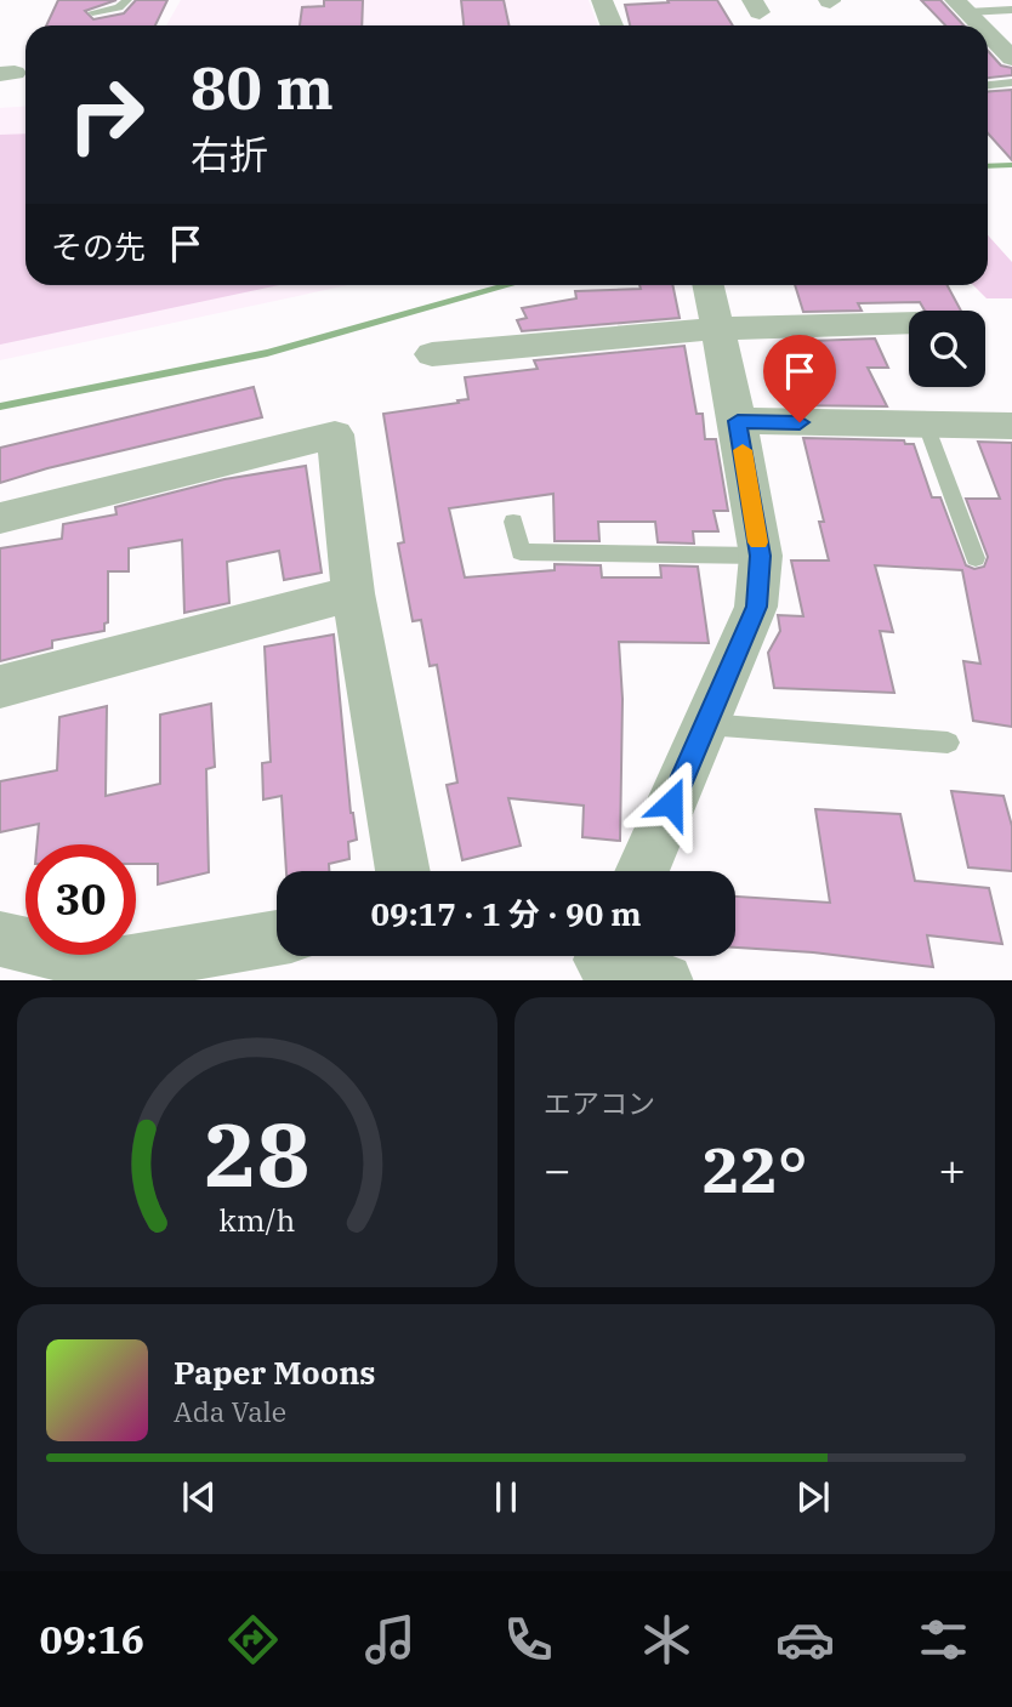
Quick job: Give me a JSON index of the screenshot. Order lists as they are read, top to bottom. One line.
{"page":{"turn":["80 m","右折"],"then":"その先","limit":"30","trip":"09:17 · 1 分 · 90 m","tile":"エアコン","heat":["−","22°","+"],"song":["Paper Moons","Ada Vale"],"tabs":"09:16","gauge":["28","km/h"]}}
